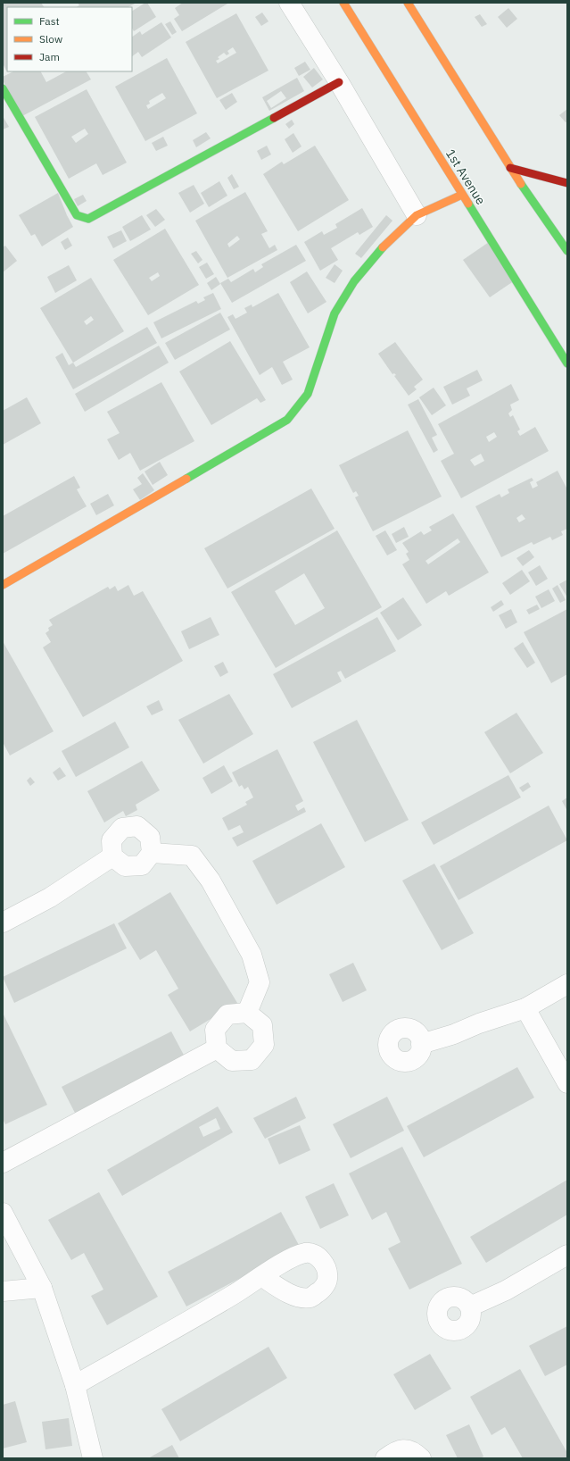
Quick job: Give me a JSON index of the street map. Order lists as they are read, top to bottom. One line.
{"streets":{"street":["1st Avenue"]},"legend":["Fast","Slow","Jam"]}
